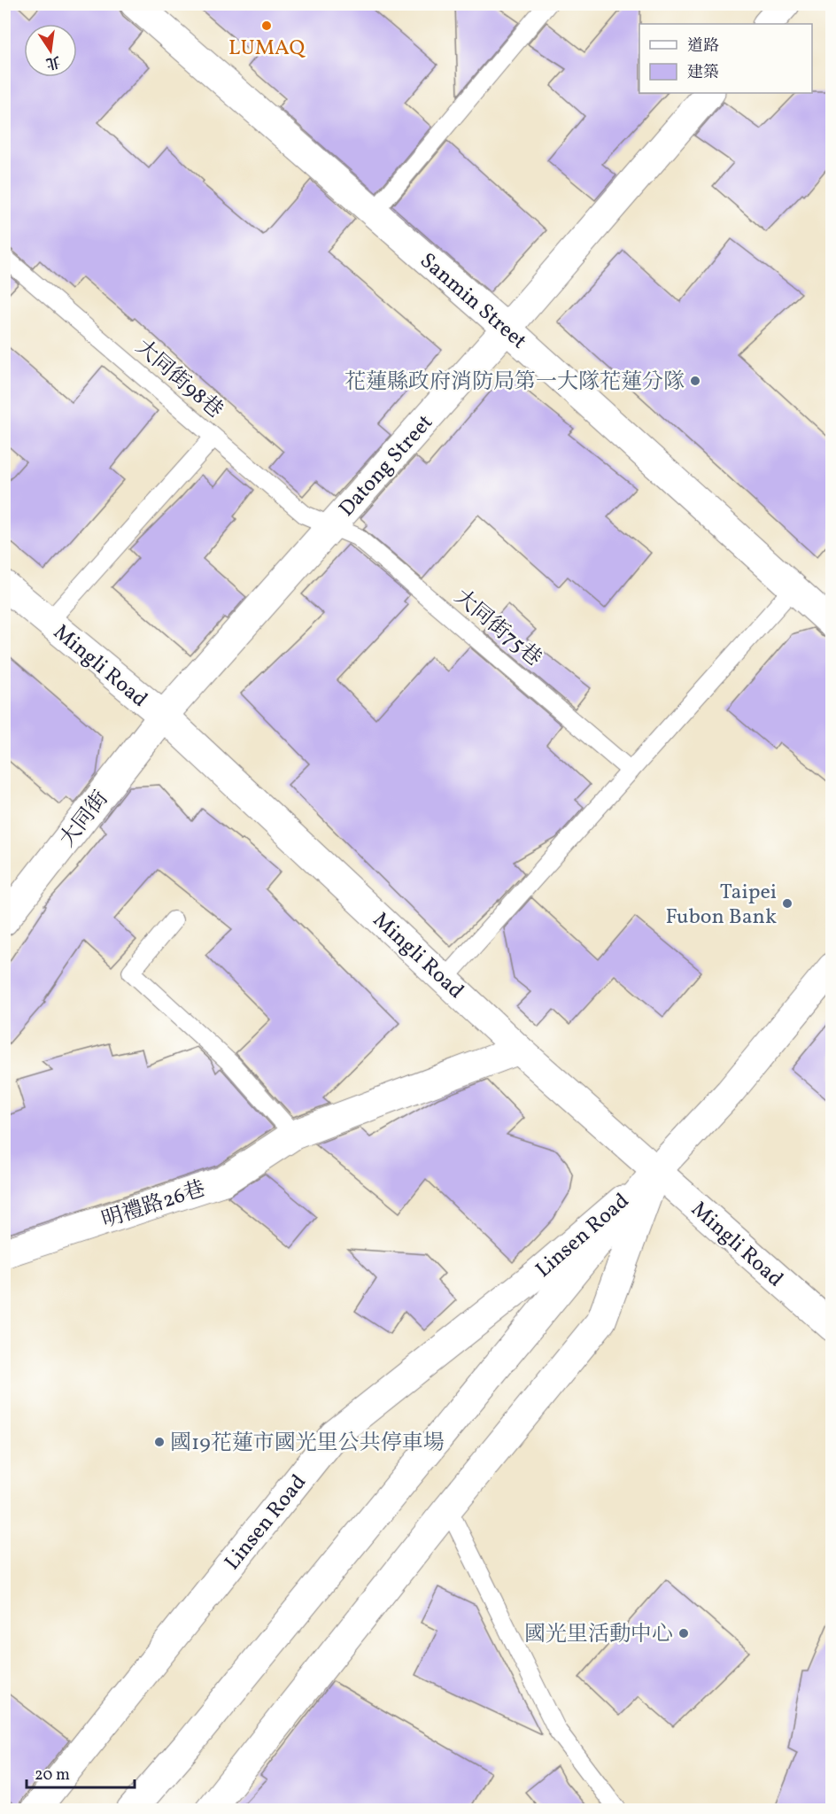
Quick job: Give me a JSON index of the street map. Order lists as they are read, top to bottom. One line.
{"streets":{"street":["Sanmin Street","Datong Street","Mingli Road","大同街","明禮路26巷","Linsen Road"],"lane":["大同街98巷","大同街75巷"]},"crossings":[["Sanmin Street","Datong Street"],["大同街98巷","Datong Street"],["大同街98巷","大同街75巷"],["Datong Street","大同街75巷"],["Datong Street","Mingli Road"],["Datong Street","大同街"],["Mingli Road","大同街"],["Mingli Road","明禮路26巷"],["Mingli Road","Linsen Road"]],"places":["LUMAQ","花蓮縣政府消防局第一大隊花蓮分隊","Taipei Fubon Bank","國19花蓮市國光里公共停車場","國光里活動中心"],"legend":["道路","建築"],"scale_bar":"20 m","north":"bottom"}
